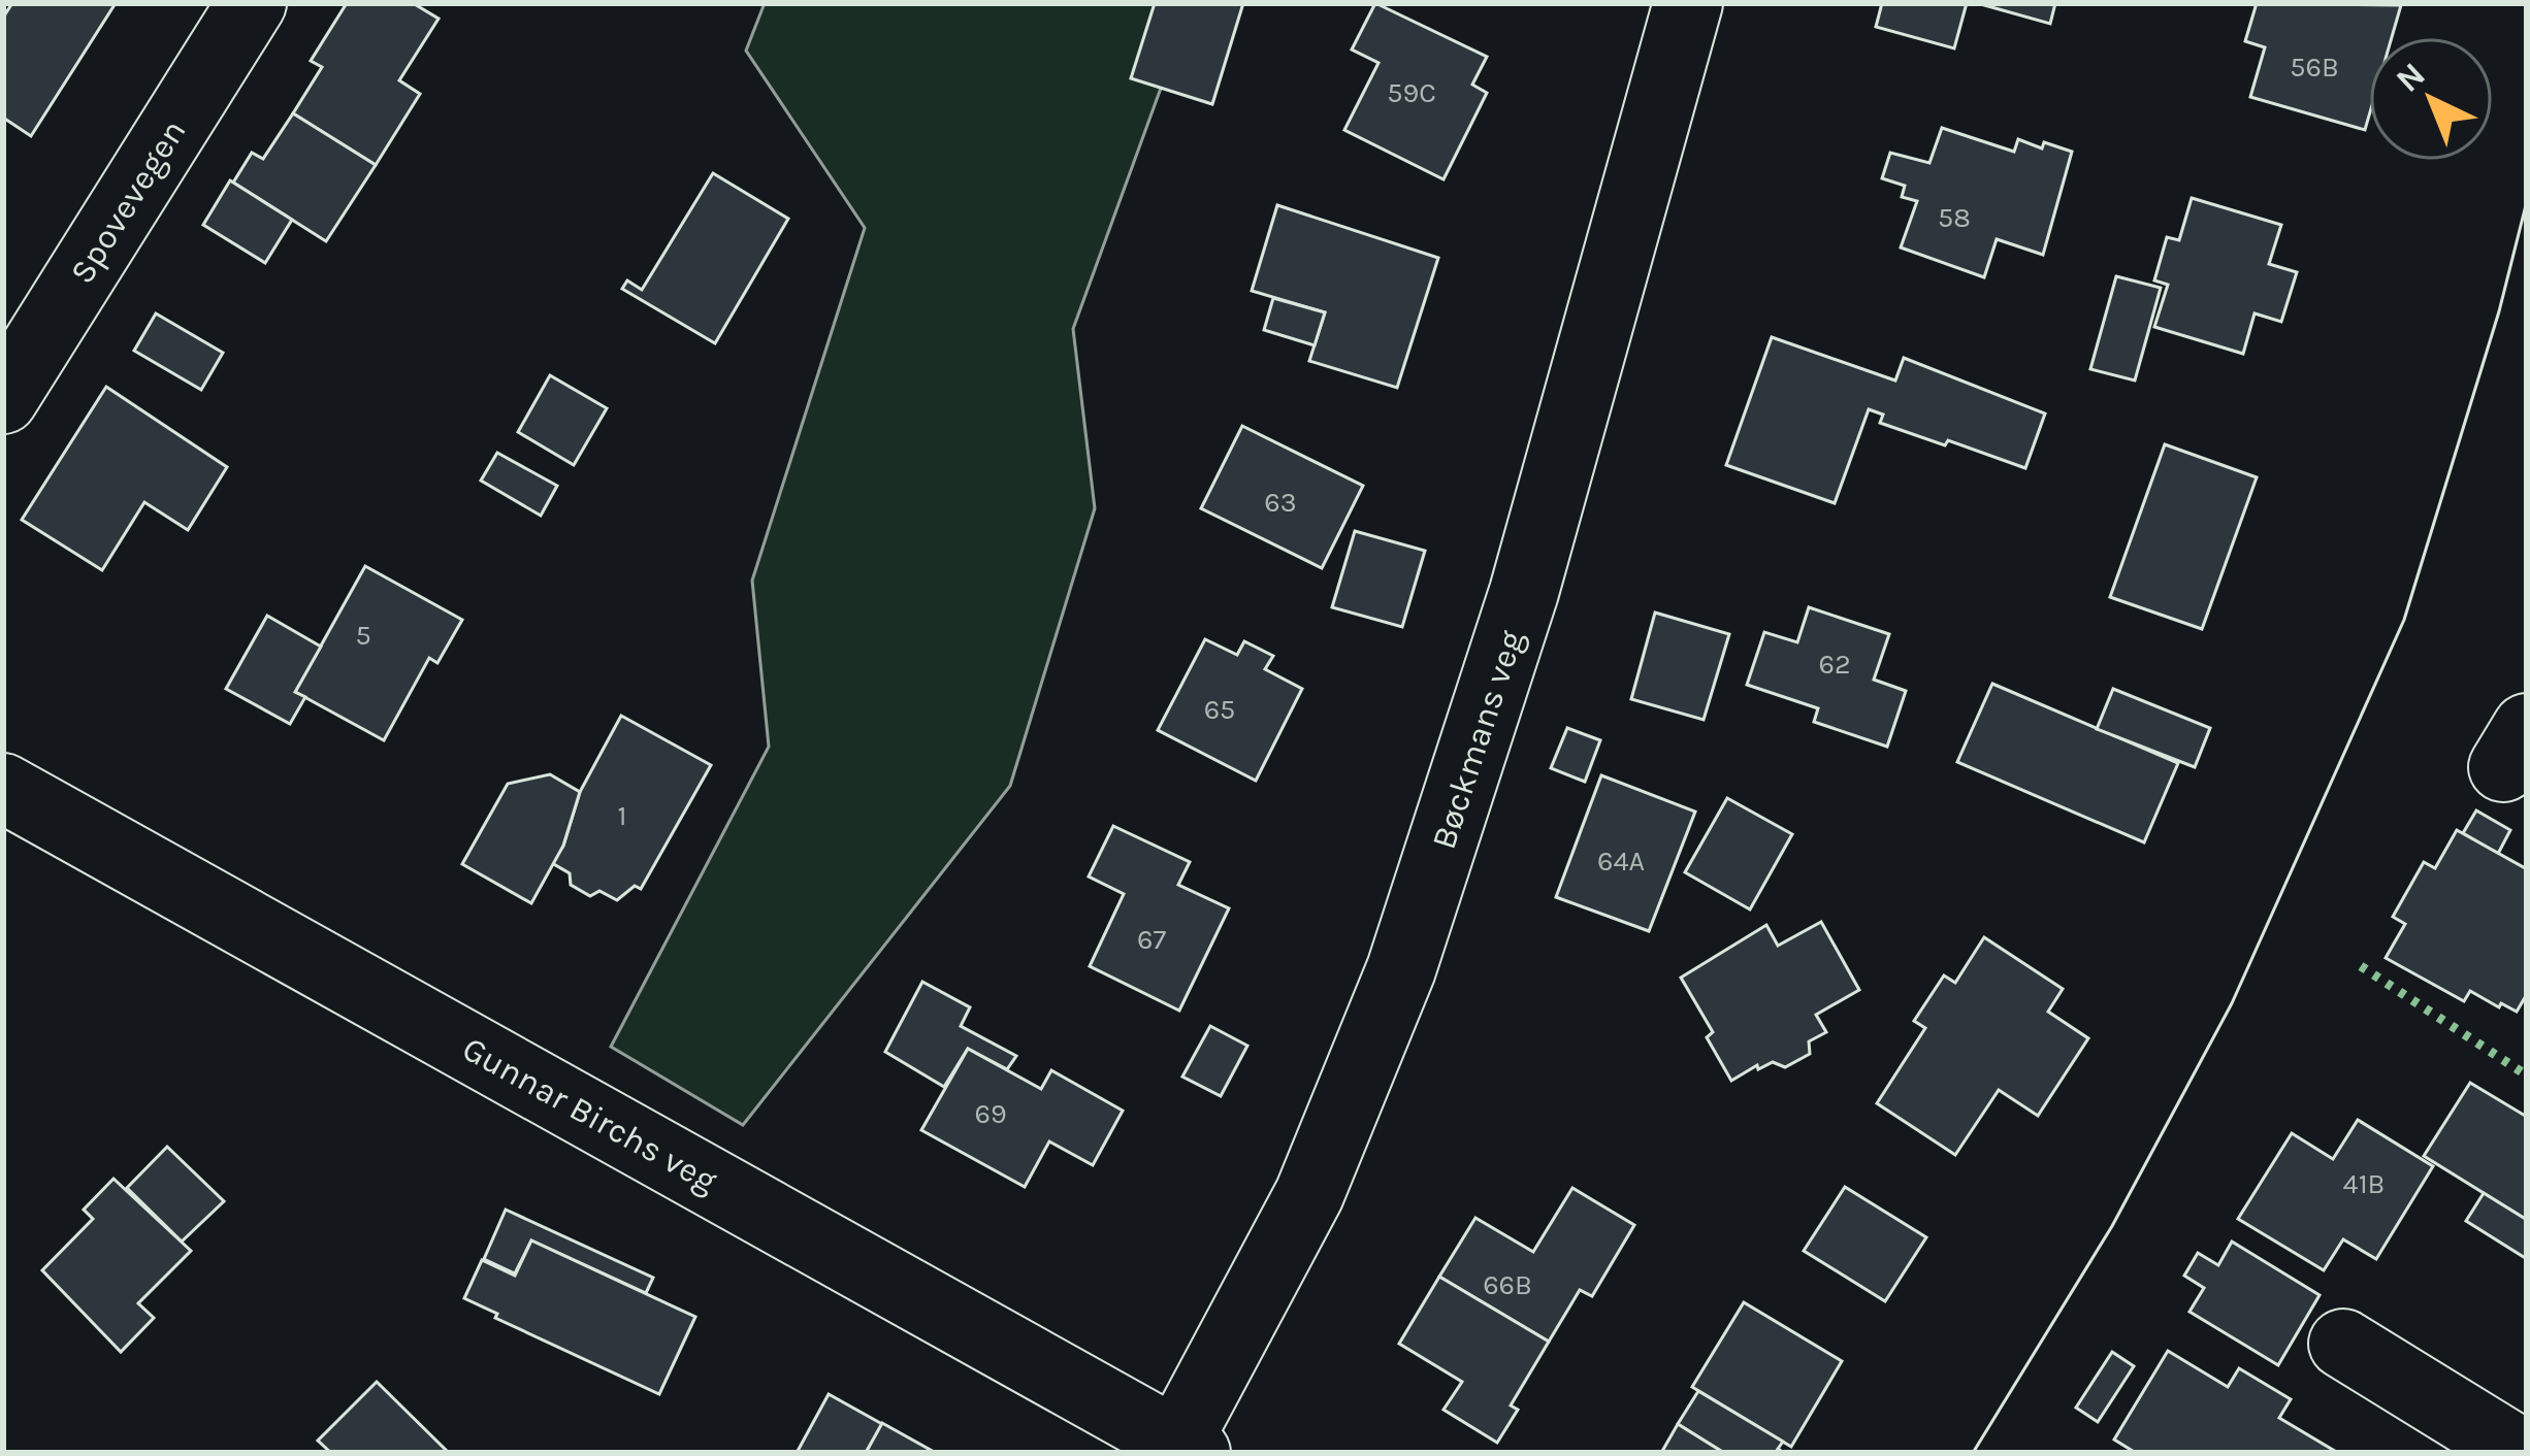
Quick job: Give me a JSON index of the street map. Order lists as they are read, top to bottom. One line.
{"streets":{"street":["Spovevegen","Bøckmans veg","Gunnar Birchs veg"]},"crossings":[["Bøckmans veg","Gunnar Birchs veg"]],"house_numbers":["56B","59C","58","63","5","62","65","1","64A","67","69","41B","66B"],"north":"top left"}
